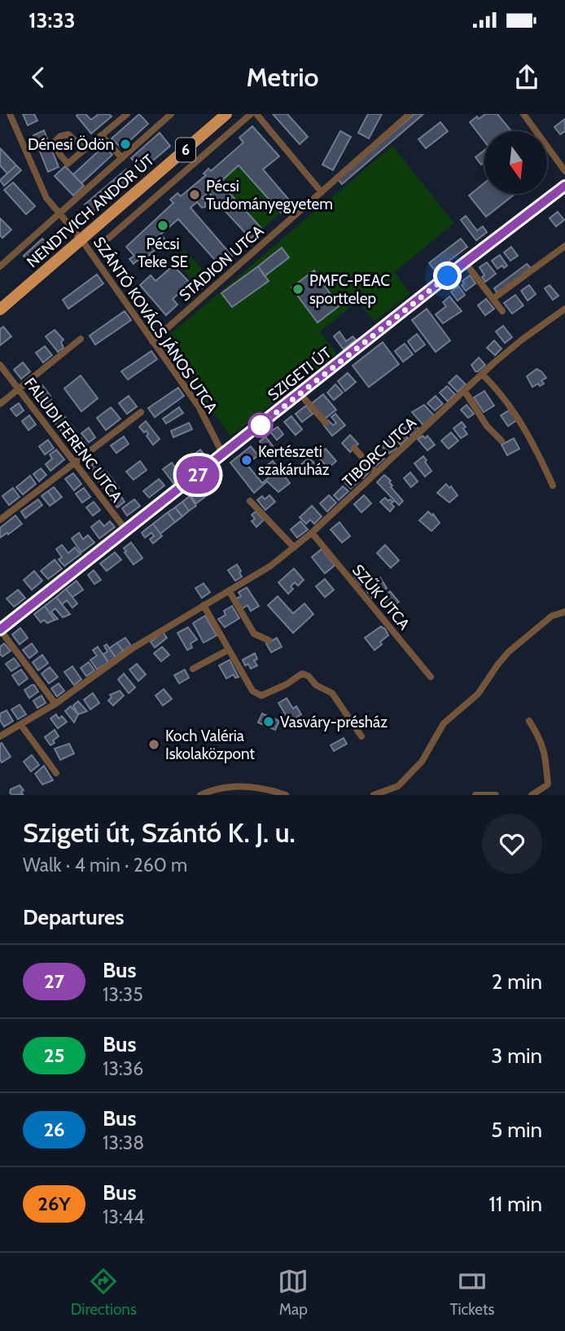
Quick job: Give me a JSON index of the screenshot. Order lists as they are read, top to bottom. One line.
{"streets":{"main road":["6","NENDTVICH ANDOR ÚT"],"street":["STADION UTCA","SZÁNTÓ KOVÁCS JÁNOS UTCA","SZIGETI ÚT","FALUDI FERENC UTCA","TIBORC UTCA","SZŰK UTCA"]},"crossings":[["NENDTVICH ANDOR ÚT","SZÁNTÓ KOVÁCS JÁNOS UTCA"],["STADION UTCA","SZÁNTÓ KOVÁCS JÁNOS UTCA"],["SZÁNTÓ KOVÁCS JÁNOS UTCA","SZIGETI ÚT"],["SZIGETI ÚT","FALUDI FERENC UTCA"],["TIBORC UTCA","SZŰK UTCA"]],"places":["Dénesi Ödön","Pécsi Tudományegyetem","Pécsi Teke SE","PMFC-PEAC sporttelep","Kertészeti szakáruház","Vasváry-présház","Koch Valéria Iskolaközpont"],"lines":["bus line 27"],"north":"bottom","page":{"status":"13:33","header":"Metrio","on_map":"27","heading":[["Szigeti út, Szántó K. J. u.","Walk · 4 min · 260 m"],"Departures"],"list":[{"mark":"27","name":"Bus","note":"13:35","value":"2 min"},{"mark":"25","name":"Bus","note":"13:36","value":"3 min"},{"mark":"26","name":"Bus","note":"13:38","value":"5 min"},{"mark":"26Y","name":"Bus","note":"13:44","value":"11 min"}],"tabs":["Directions","Map","Tickets"]}}
